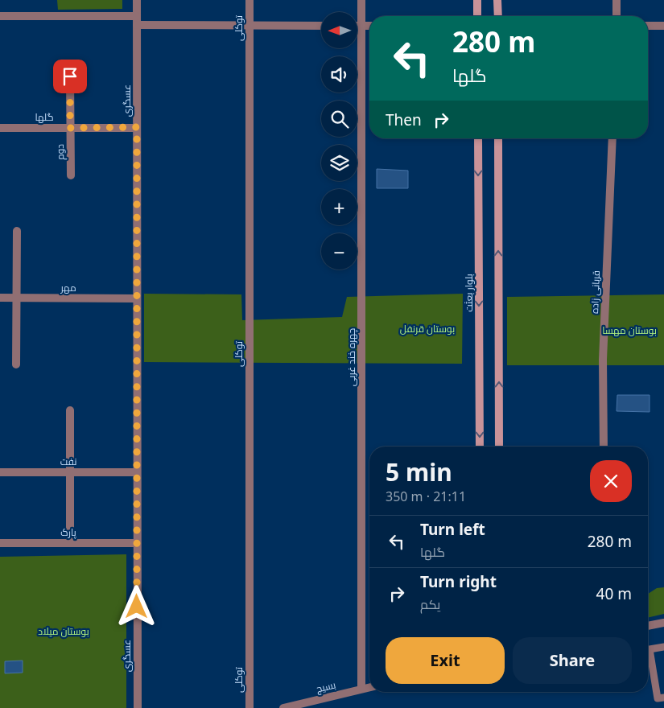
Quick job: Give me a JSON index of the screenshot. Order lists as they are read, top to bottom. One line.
{"streets":{"street":["توکلی","عسگری","گلها","دوم","مهر","قربانی زاده","بلوار بعثت","چهره خند غربی","نفت","پارک","بسیج"]},"crossings":[["عسگری","گلها"],["عسگری","مهر"],["عسگری","نفت"],["عسگری","پارک"],["گلها","دوم"],["چهره خند غربی","بسیج"]],"parks":["بوستان قرنفل","بوستان مهسا","بوستان میلاد"],"north":"left","page":{"map_buttons":["+","−"],"turn":["280 m","گلها"],"then":"Then","heading":["5 min","350 m · 21:11"],"list":[{"name":"Turn left","note":"گلها","value":"280 m"},{"name":"Turn right","note":"یکم","value":"40 m"}],"buttons":["Exit","Share"]}}
